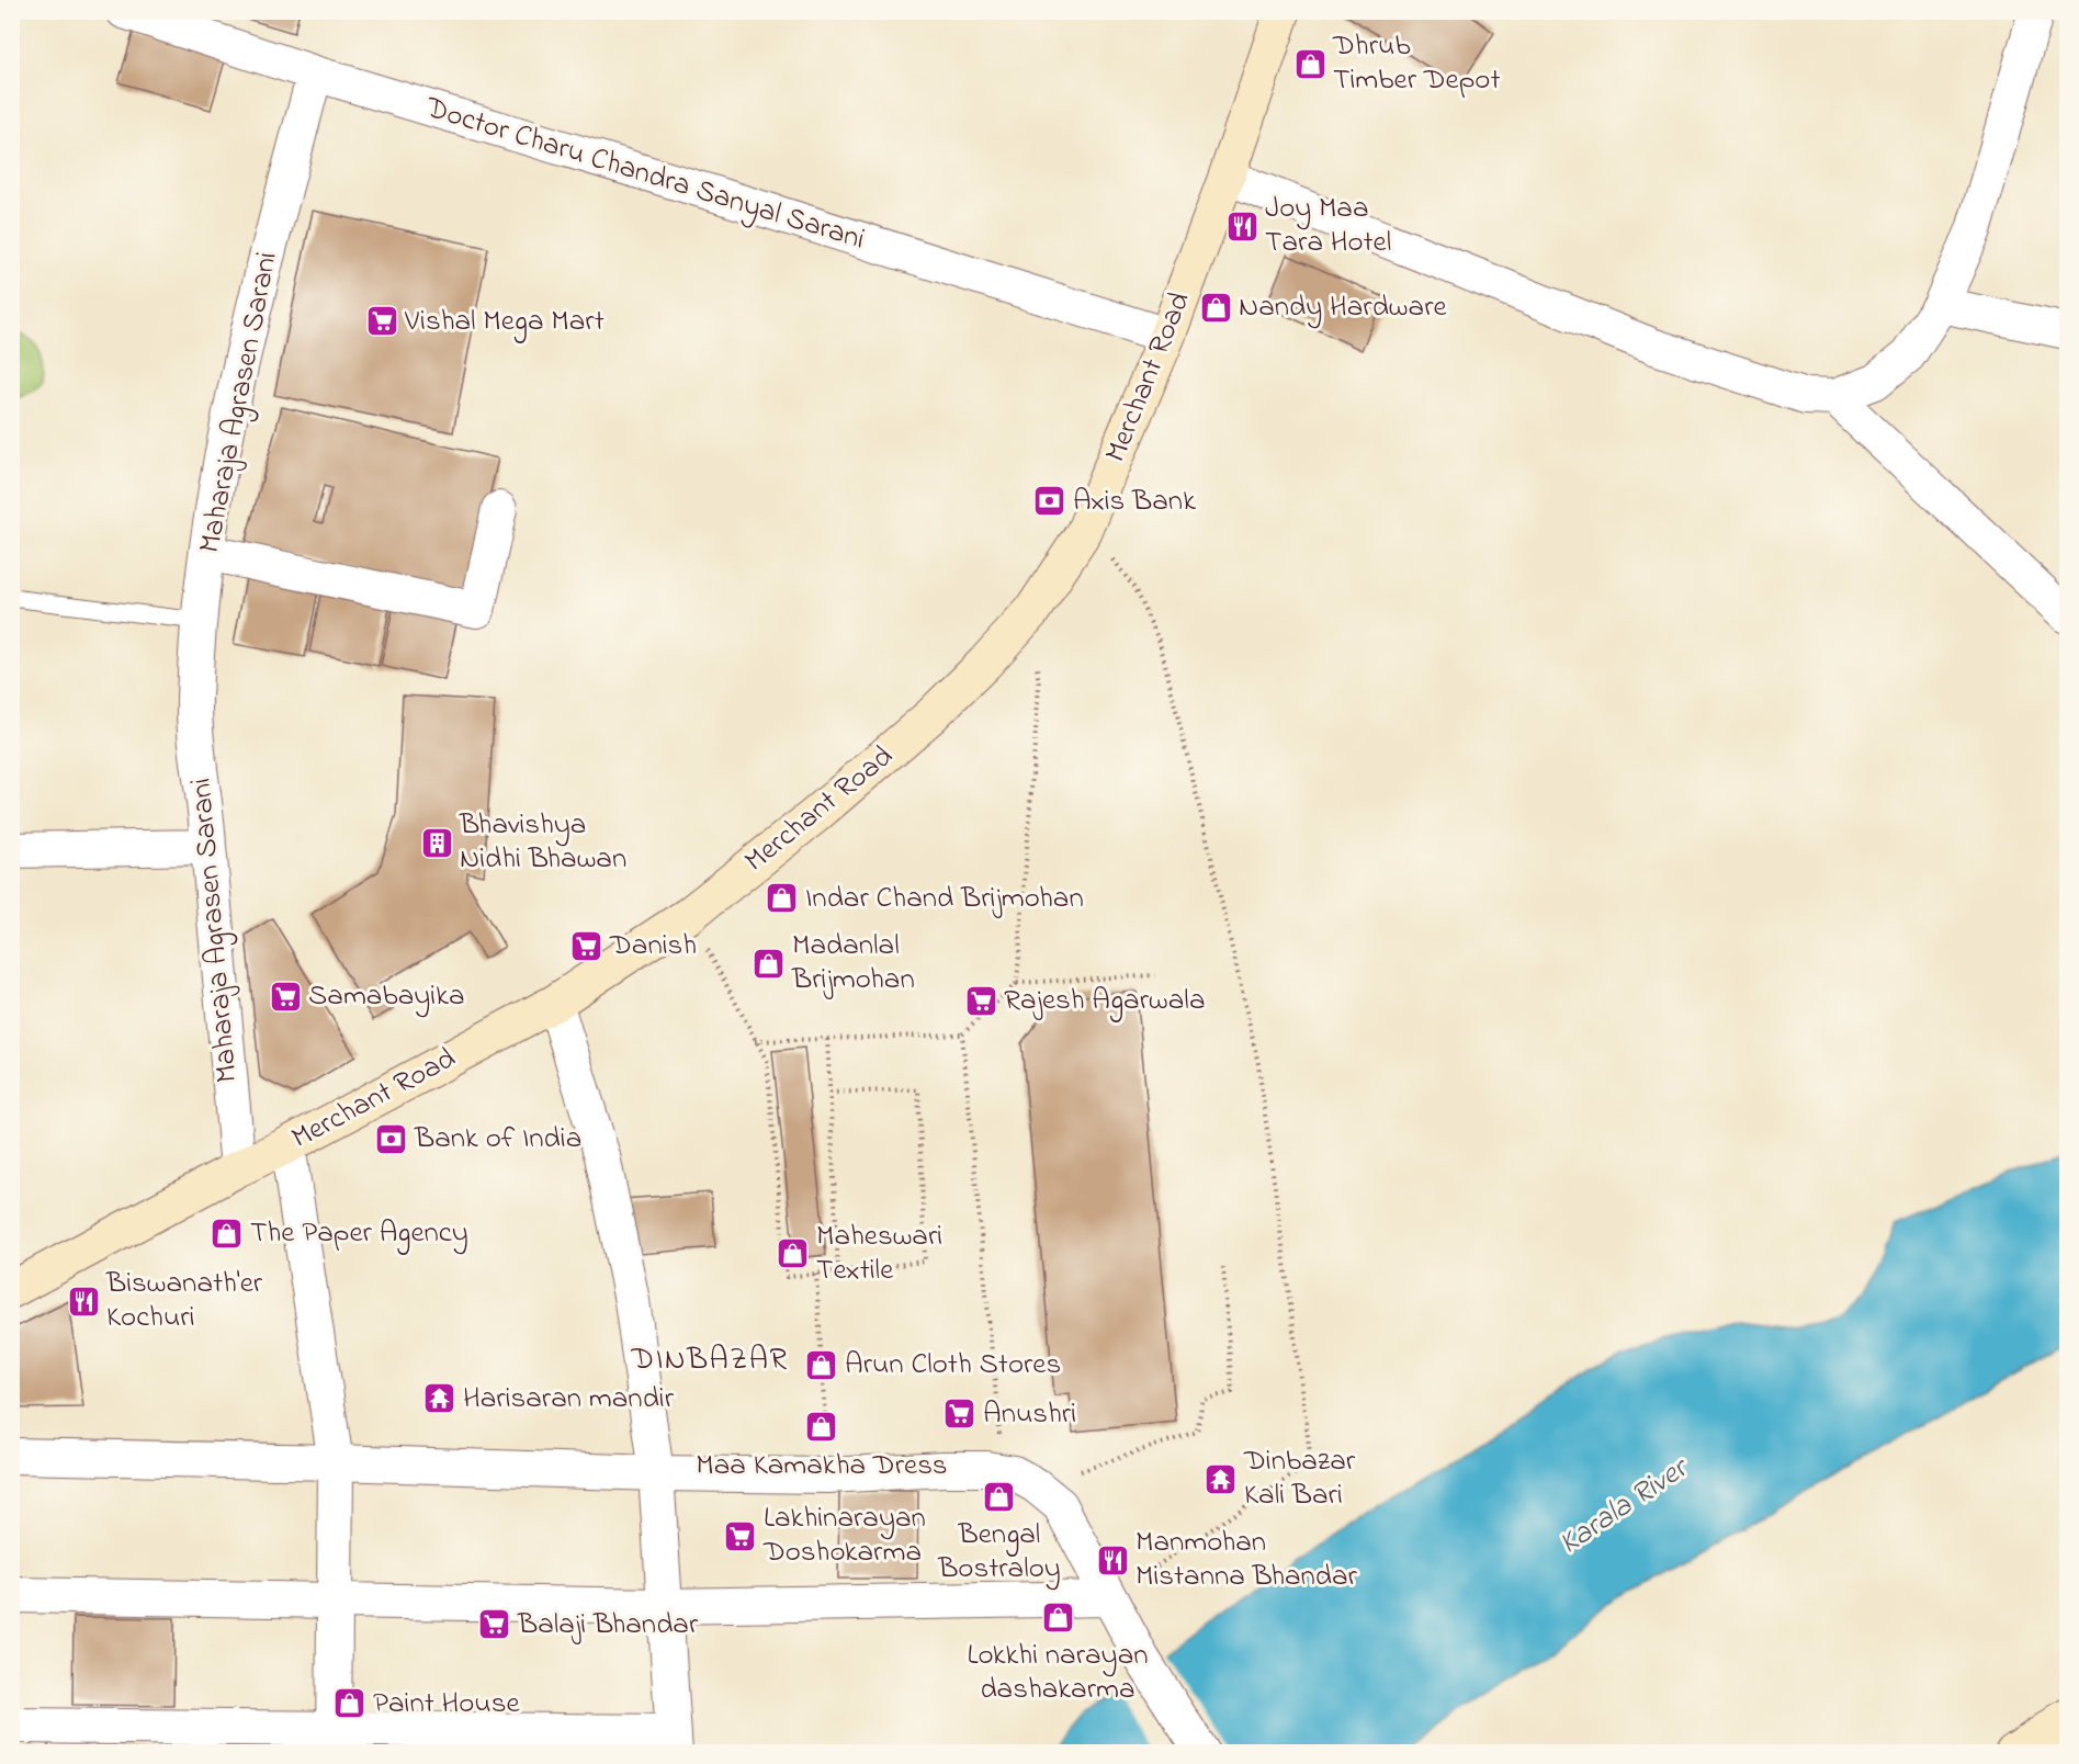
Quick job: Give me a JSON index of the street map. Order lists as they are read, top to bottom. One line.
{"streets":{"street":["Doctor Charu Chandra Sanyal Sarani","Merchant Road","Maharaja Agrasen Sarani"]},"crossings":[["Doctor Charu Chandra Sanyal Sarani","Merchant Road"],["Doctor Charu Chandra Sanyal Sarani","Maharaja Agrasen Sarani"],["Merchant Road","Maharaja Agrasen Sarani"]],"districts":["DINBAZAR"],"water":["Karala River"],"places":{"shop":["Dhrub Timber Depot","Nandy Hardware","Indar Chand Brijmohan","Madanlal Brijmohan","The Paper Agency","Maheswari Textile","Arun Cloth Stores","Maa Kamakha Dress","Bengal Bostraloy","Lokkhi narayan dashakarma","Paint House"],"restaurant":["Joy Maa Tara Hotel","Biswanath'er Kochuri","Manmohan Mistanna Bhandar"],"supermarket":["Vishal Mega Mart","Danish","Samabayika","Rajesh Agarwala","Anushri","Lakhinarayan Doshokarma","Balaji Bhandar"],"bank":["Axis Bank","Bank of India"],"building":["Bhavishya Nidhi Bhawan"],"temple":["Harisaran mandir","Dinbazar Kali Bari"]}}
